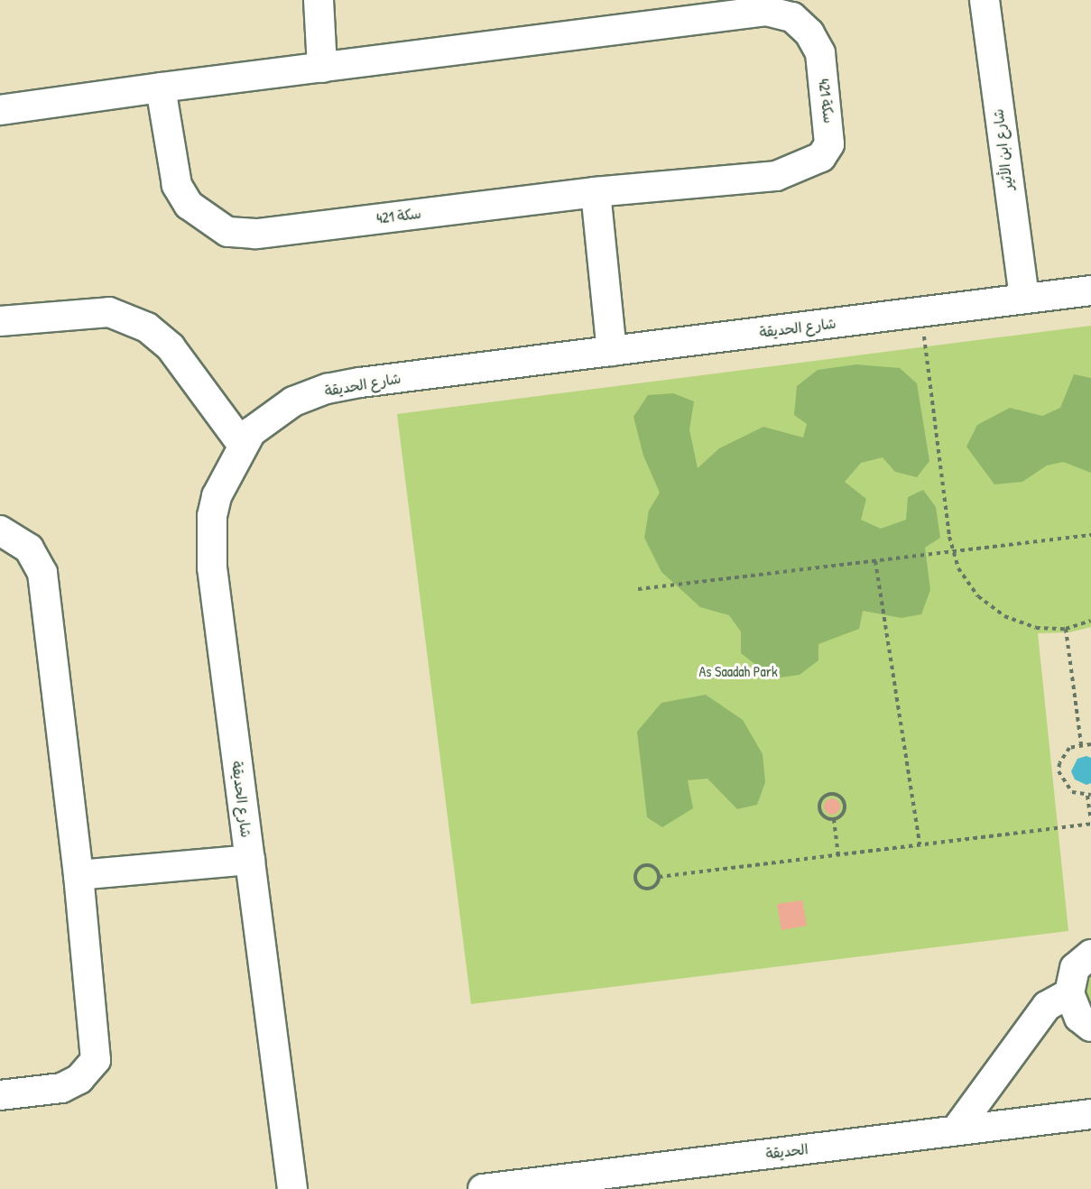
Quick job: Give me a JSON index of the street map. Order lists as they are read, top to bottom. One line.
{"streets":{"street":["سكة 421","شارع ابن الأثير","شارع الحديقة","الحديقة"]},"crossings":[["شارع ابن الأثير","شارع الحديقة"]],"parks":["As Saadah Park"]}
